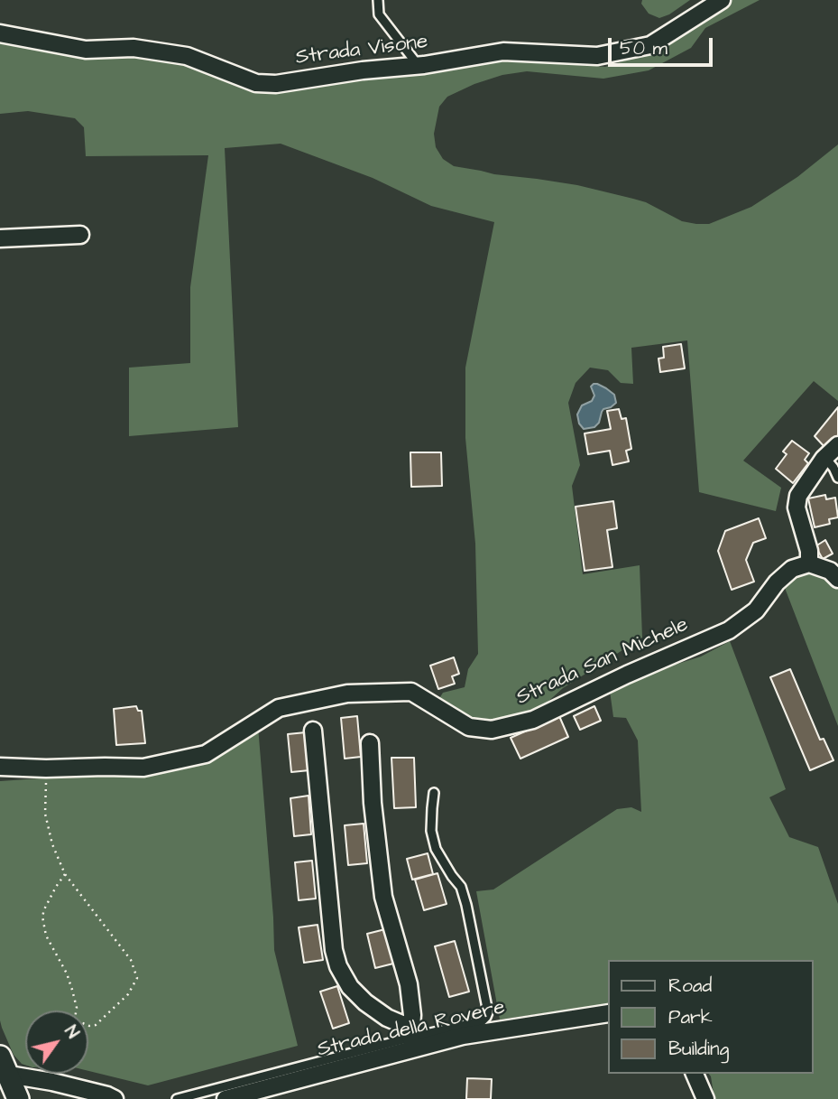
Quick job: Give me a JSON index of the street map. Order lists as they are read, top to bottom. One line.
{"streets":{"street":["Strada Visone","Strada San Michele","Strada della Rovere"]},"legend":["Road","Park","Building"],"scale_bar":"50 m","north":"top right"}
